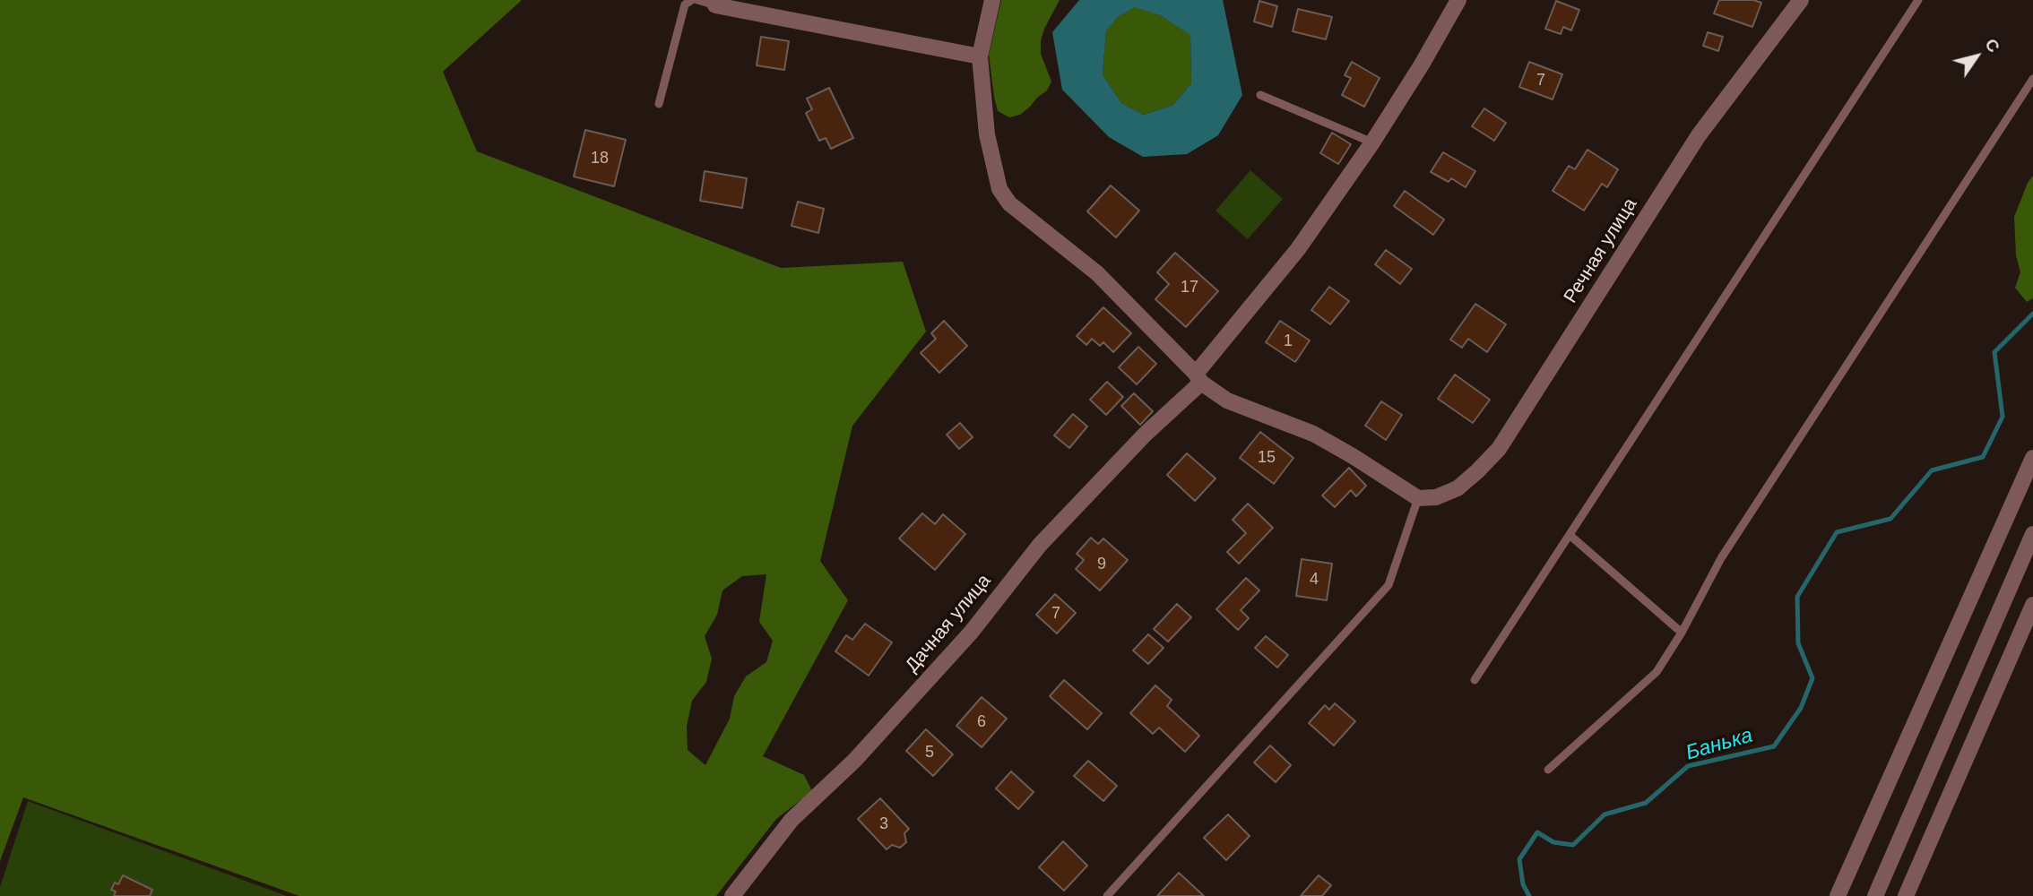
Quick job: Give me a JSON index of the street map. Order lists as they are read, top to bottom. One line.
{"streets":{"street":["Речная улица","Дачная улица"]},"water":["Банька"],"house_numbers":["7","18","17","1","15","9","4","7","6","5","3"],"north":"top right"}
